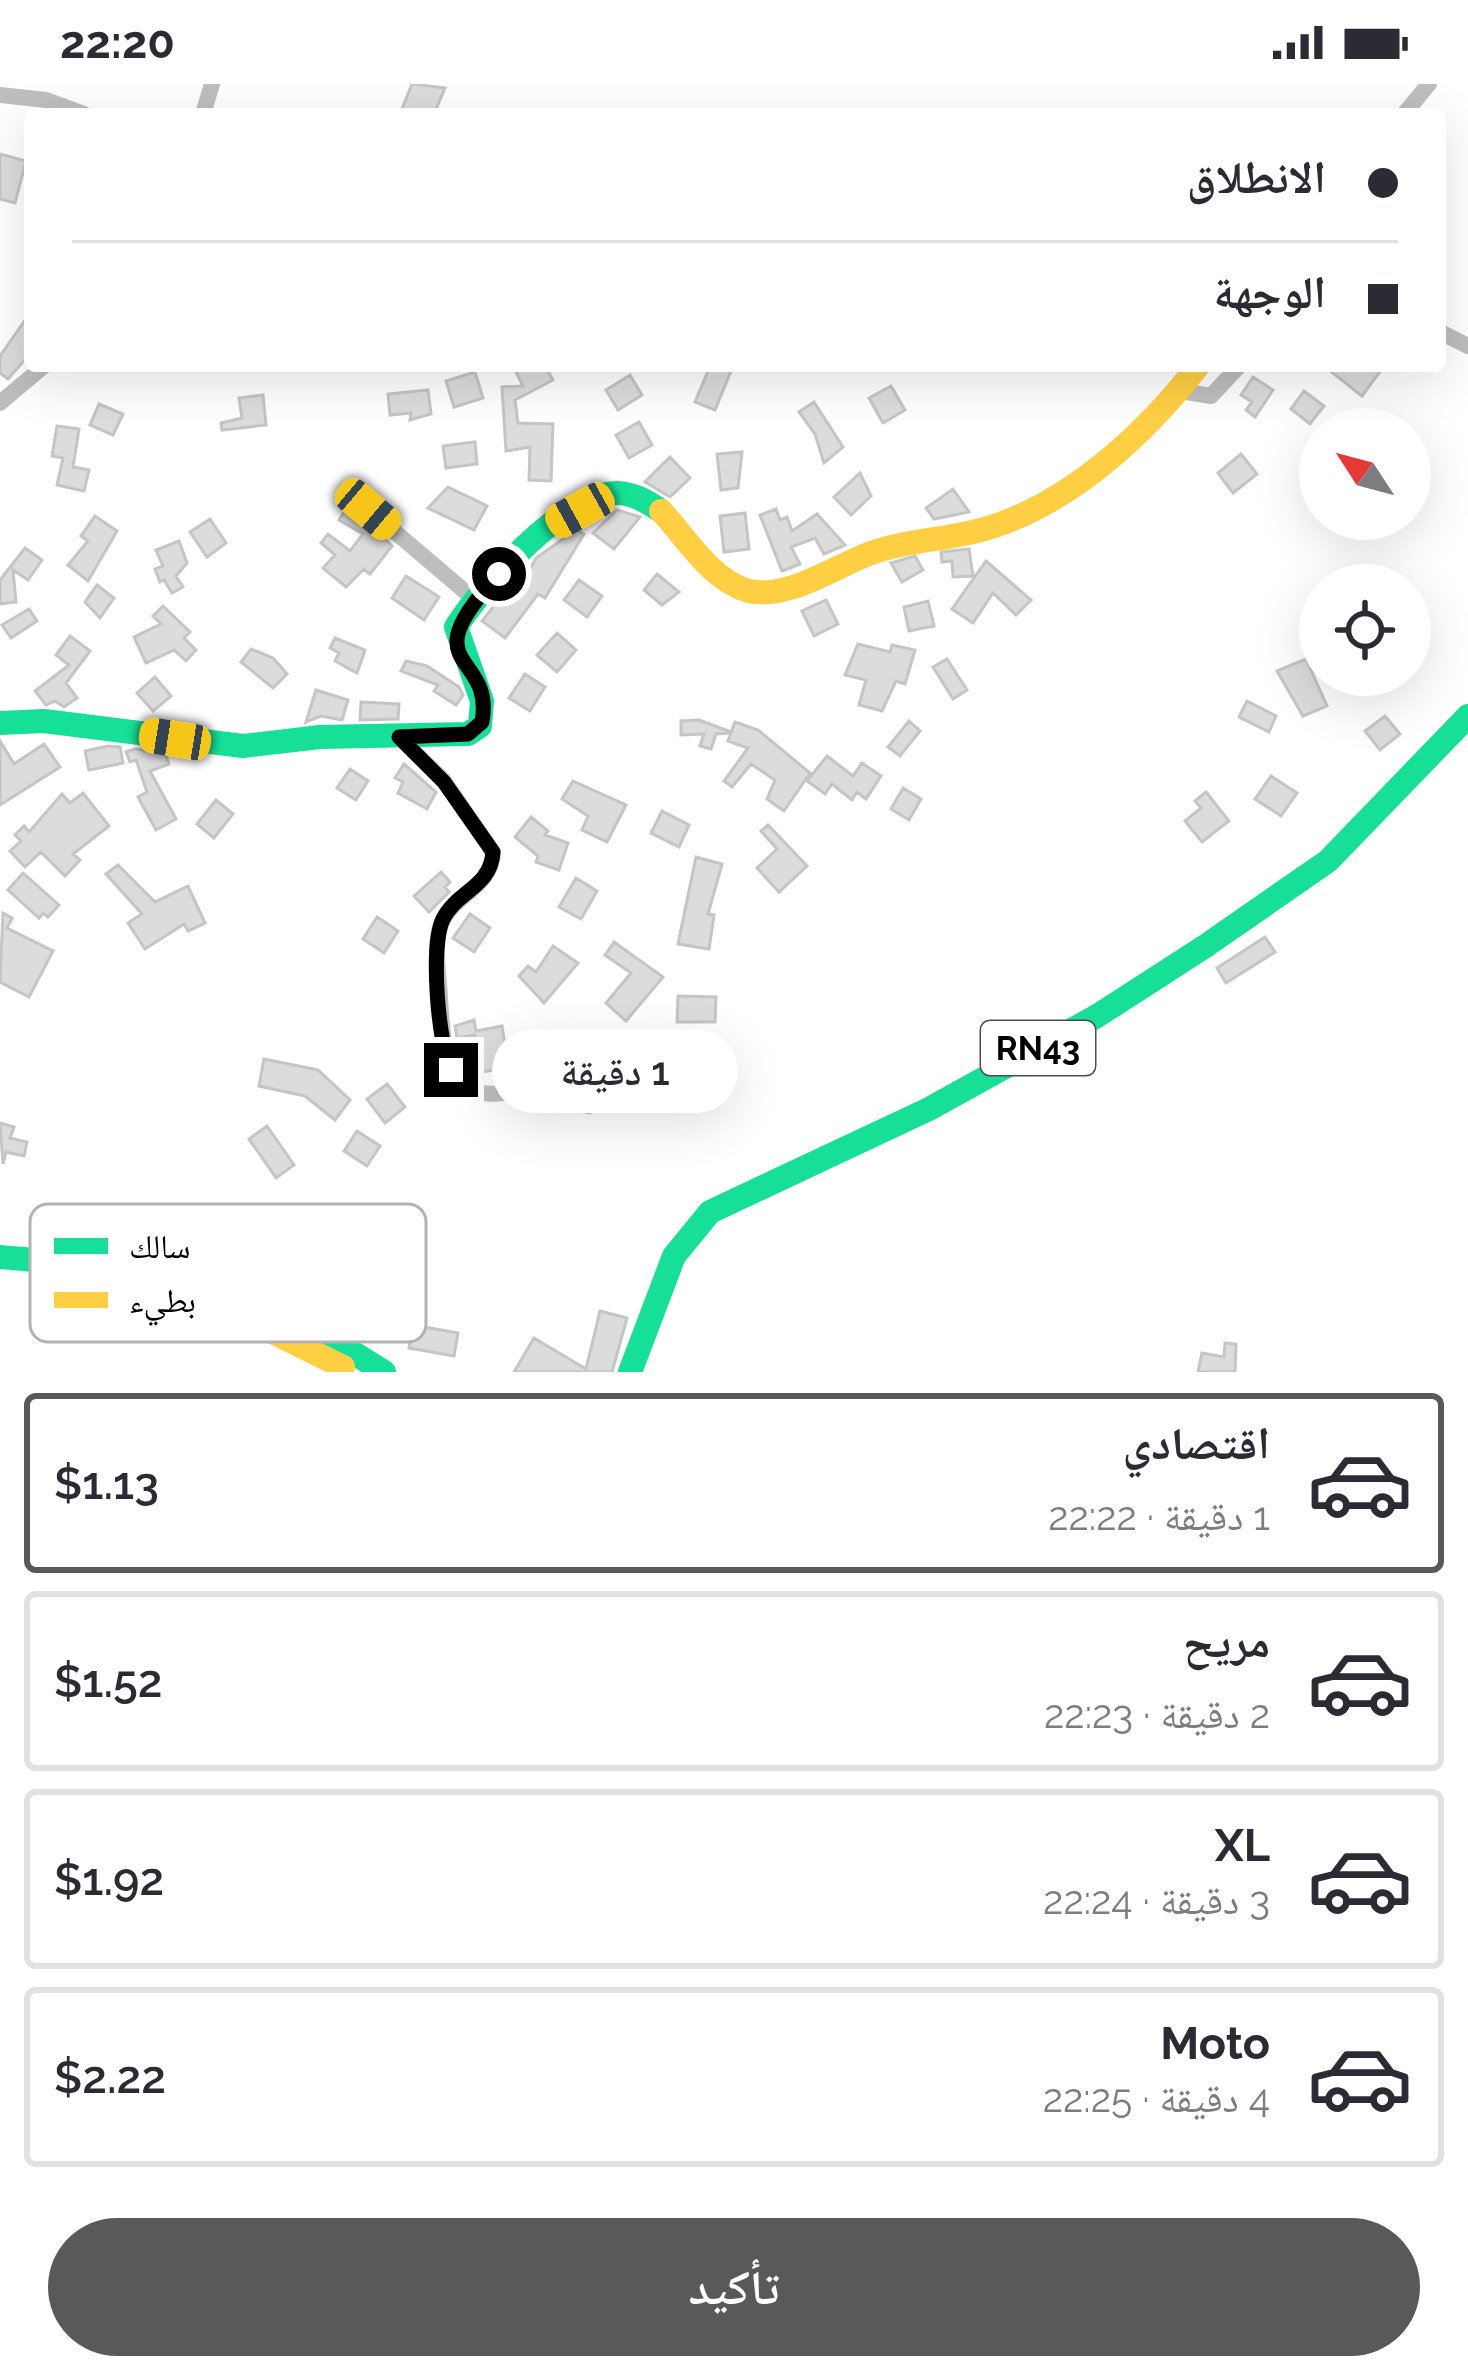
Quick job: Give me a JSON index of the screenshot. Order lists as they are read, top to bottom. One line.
{"streets":{"main road":["RN43"]},"legend":["سالك","بطيء"],"north":"top left","page":{"status":"22:20","banner":["الانطلاق","الوجهة"],"bubble":"1 دقيقة","list":[{"name":"اقتصادي","note":"1 دقيقة · 22:22","value":"$1.13"},{"name":"مريح","note":"2 دقيقة · 22:23","value":"$1.52"},{"name":"XL","note":"3 دقيقة · 22:24","value":"$1.92"},{"name":"Moto","note":"4 دقيقة · 22:25","value":"$2.22"}],"buttons":"تأكيد"}}
